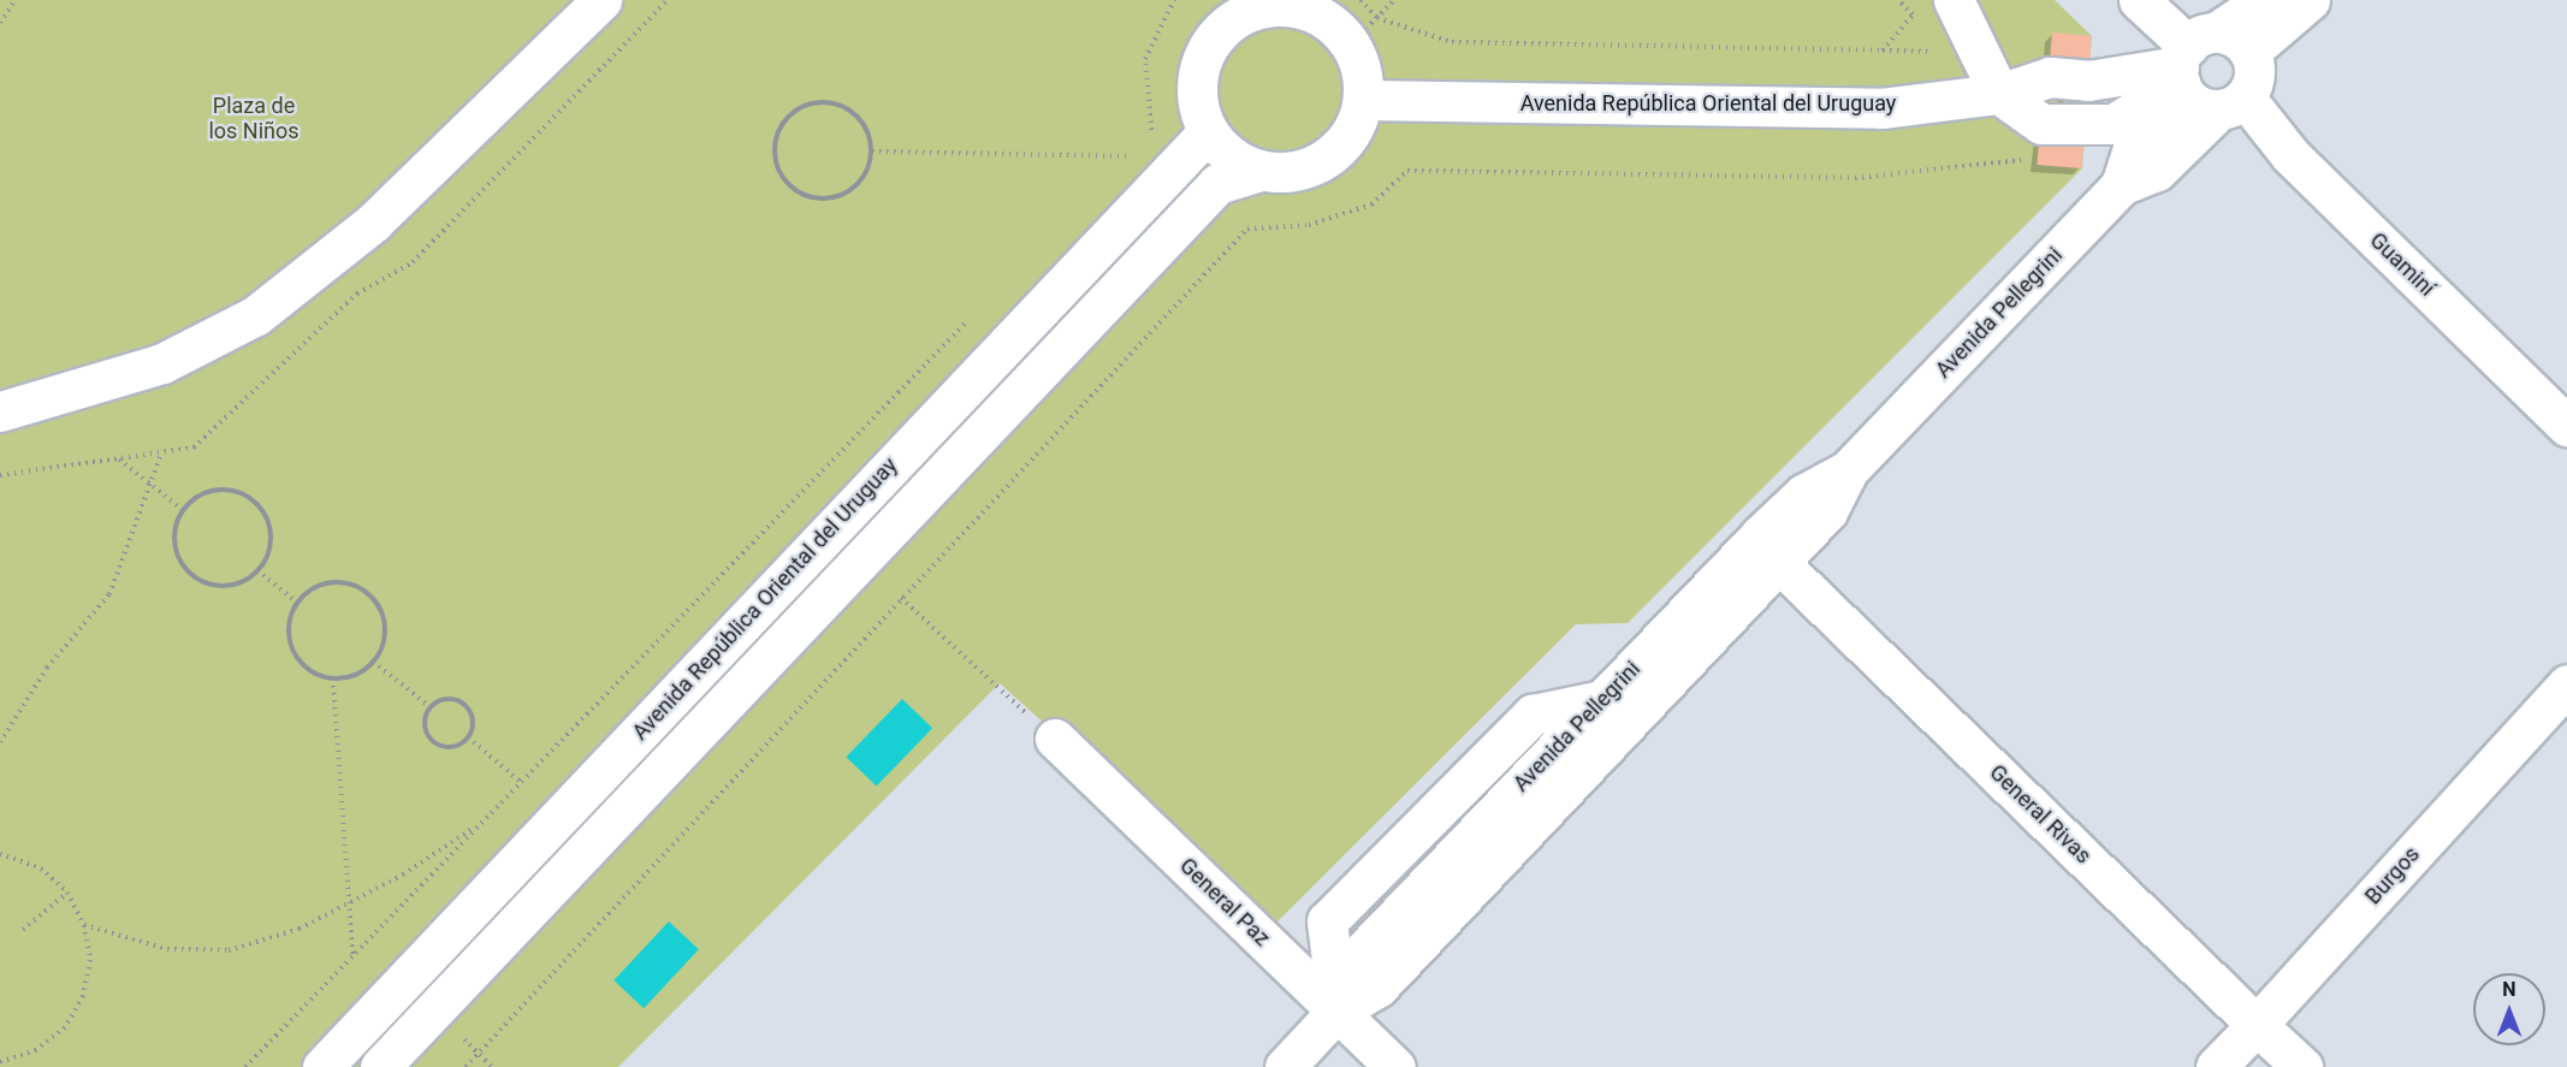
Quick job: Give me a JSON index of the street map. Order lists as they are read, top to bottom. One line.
{"streets":{"street":["Avenida República Oriental del Uruguay","Guaminí","Avenida Pellegrini","General Rivas","Burgos","General Paz"]},"crossings":[["Avenida República Oriental del Uruguay","Guaminí"],["Avenida República Oriental del Uruguay","Avenida Pellegrini"],["Guaminí","Avenida Pellegrini"],["Avenida Pellegrini","General Rivas"],["Avenida Pellegrini","General Paz"],["General Rivas","Burgos"]],"parks":["Plaza de los Niños"],"north":"top"}
